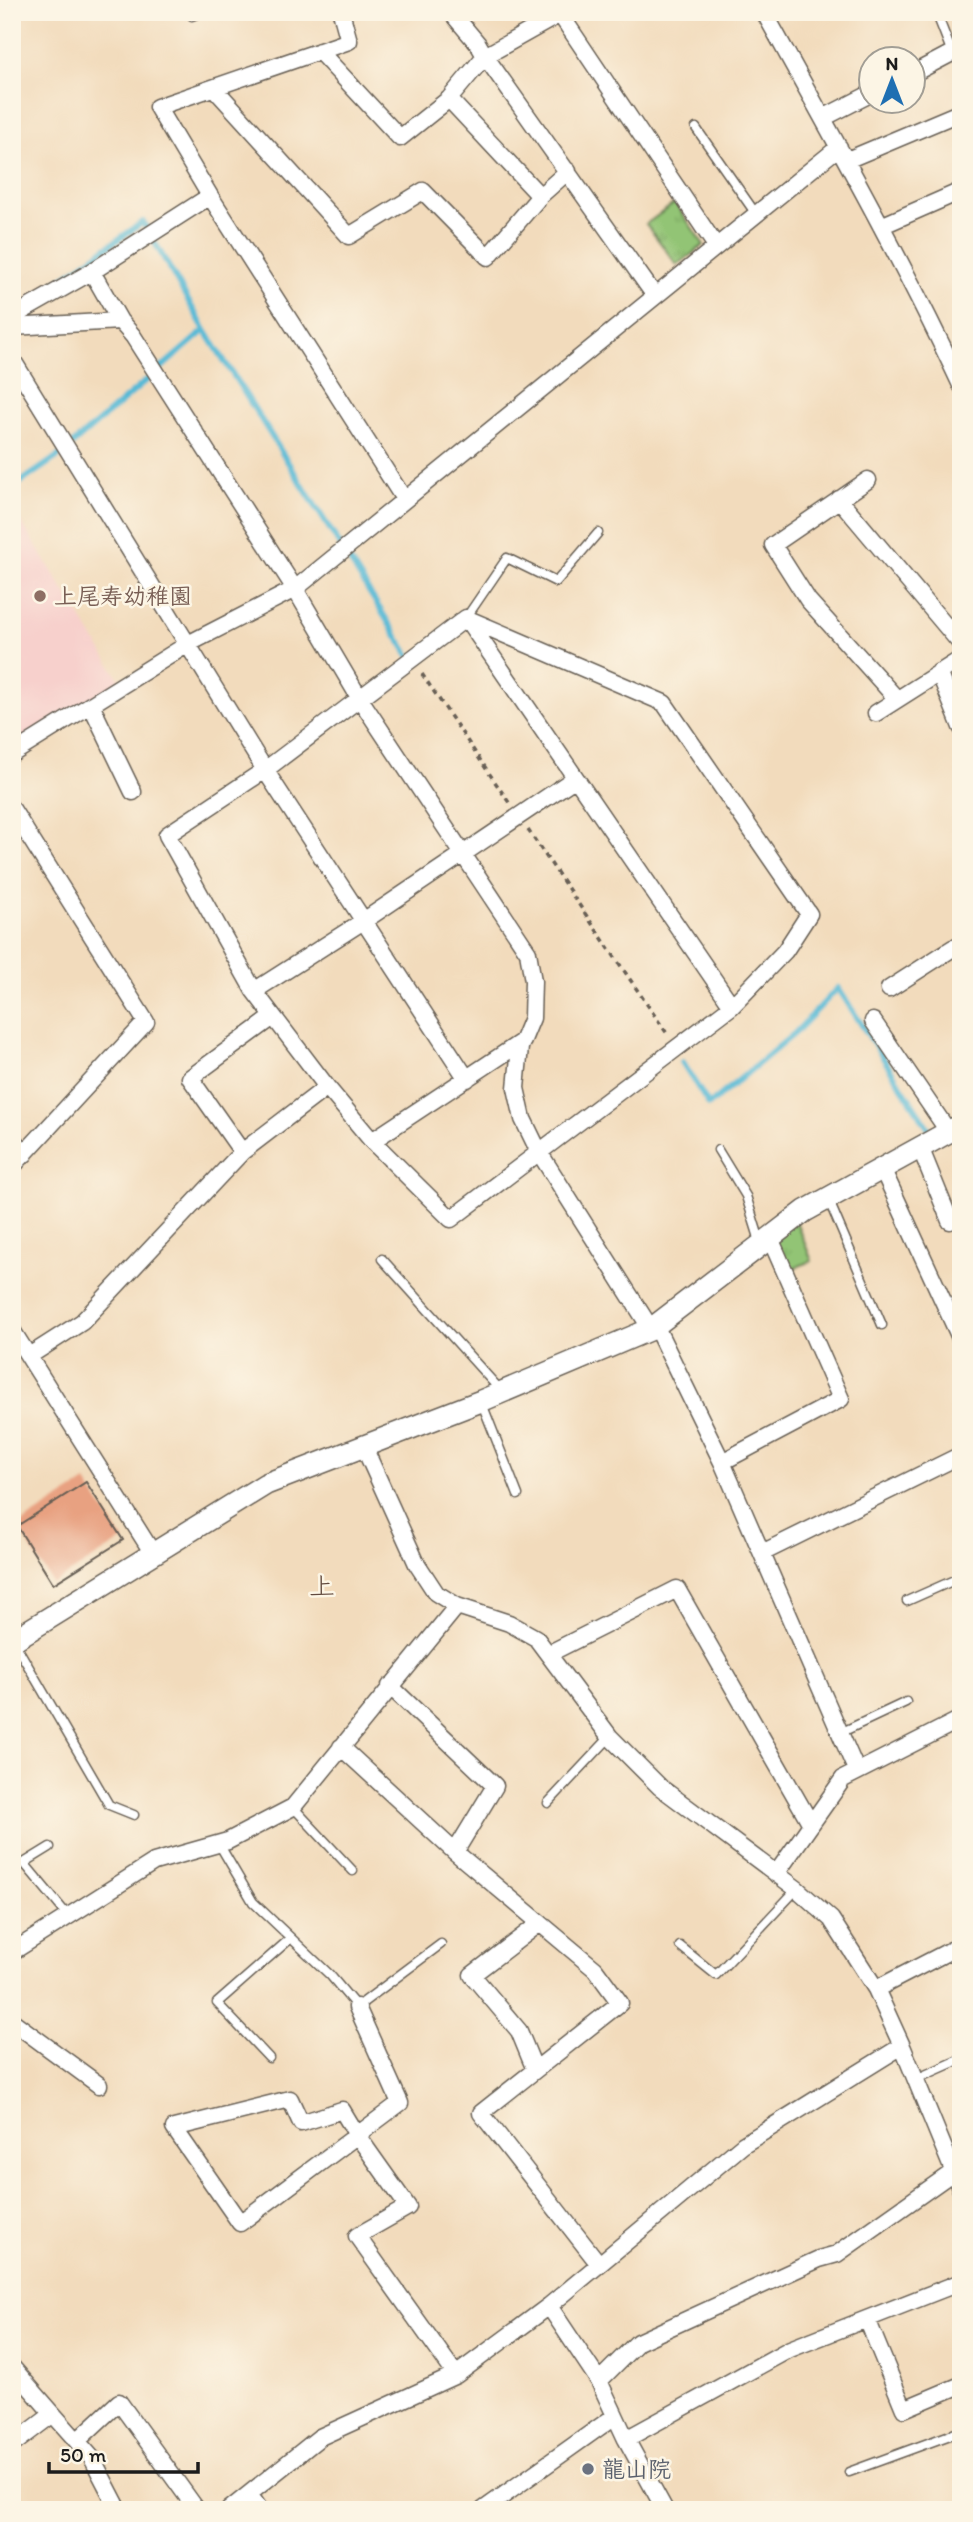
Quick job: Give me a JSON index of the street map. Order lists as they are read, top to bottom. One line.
{"districts":["上"],"places":["上尾寿幼稚園","龍山院"],"scale_bar":"50 m","north":"top"}
